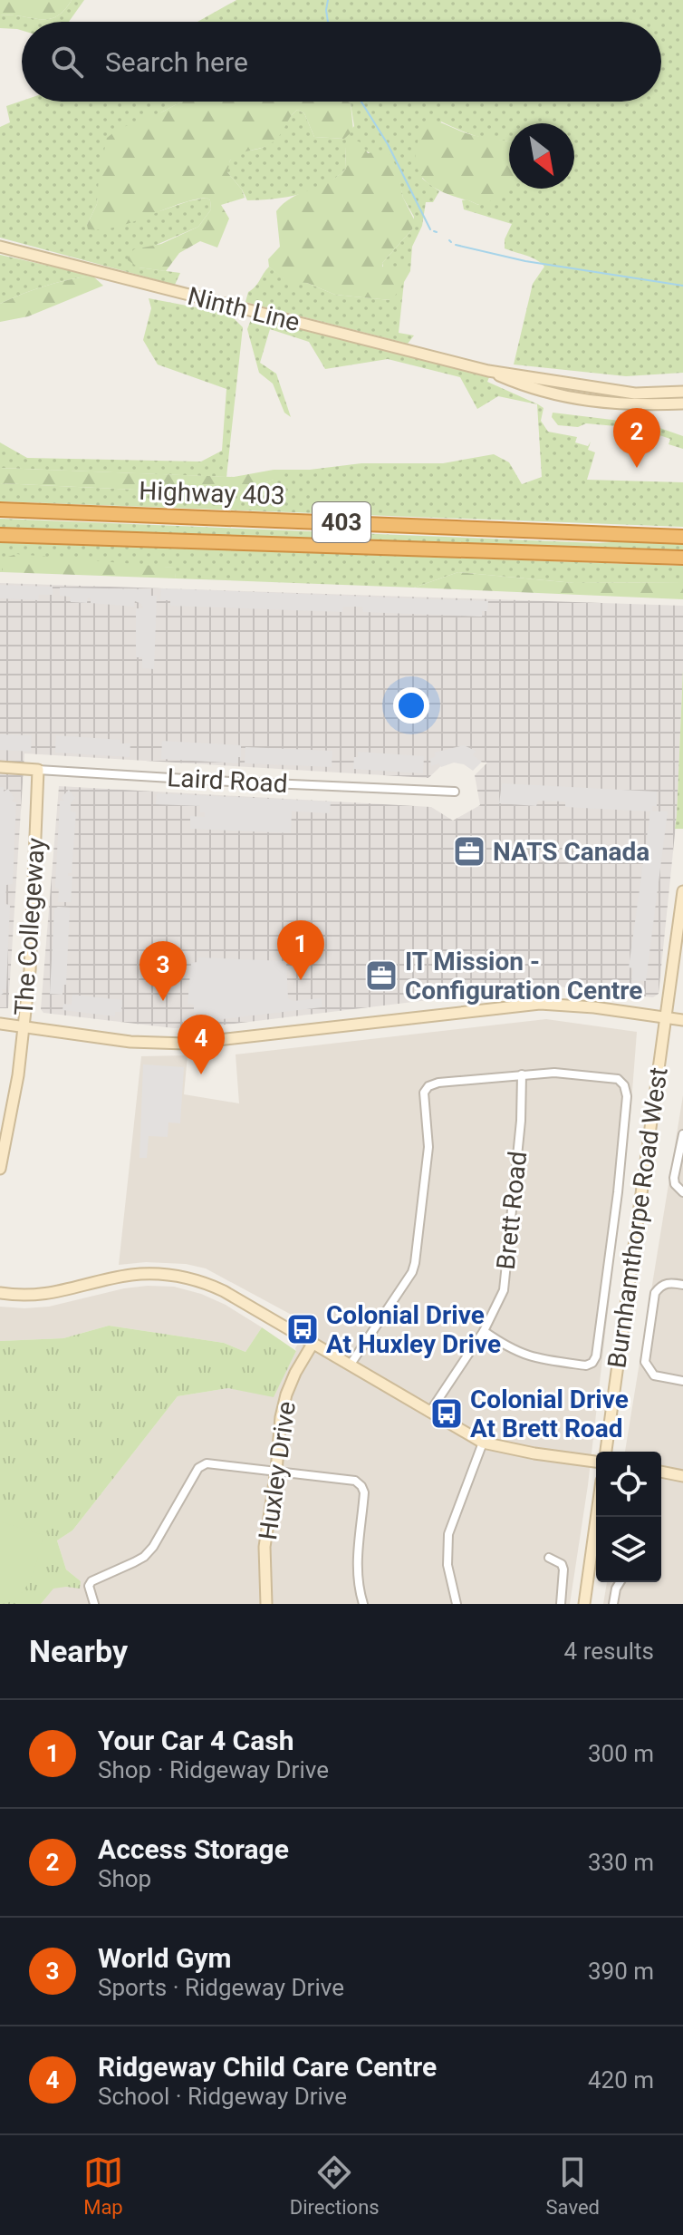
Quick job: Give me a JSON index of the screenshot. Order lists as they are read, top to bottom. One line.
{"streets":{"highway":["Highway 403","403"],"street":["Ninth Line","Laird Road","The Collegeway","Brett Road","Burnhamthorpe Road West","Huxley Drive"]},"crossings":[["Laird Road","The Collegeway"]],"places":{"office":["NATS Canada","IT Mission - Configuration Centre"],"bus stop":["Colonial Drive At Huxley Drive","Colonial Drive At Brett Road"]},"north":"bottom right","page":{"search":"Search here","pins":["2","1","3","4"],"heading":["Nearby","4 results"],"list":[{"mark":"1","name":"Your Car 4 Cash","note":"Shop · Ridgeway Drive","value":"300 m"},{"mark":"2","name":"Access Storage","note":"Shop","value":"330 m"},{"mark":"3","name":"World Gym","note":"Sports · Ridgeway Drive","value":"390 m"},{"mark":"4","name":"Ridgeway Child Care Centre","note":"School · Ridgeway Drive","value":"420 m"}],"nav":["Map","Directions","Saved"]}}
